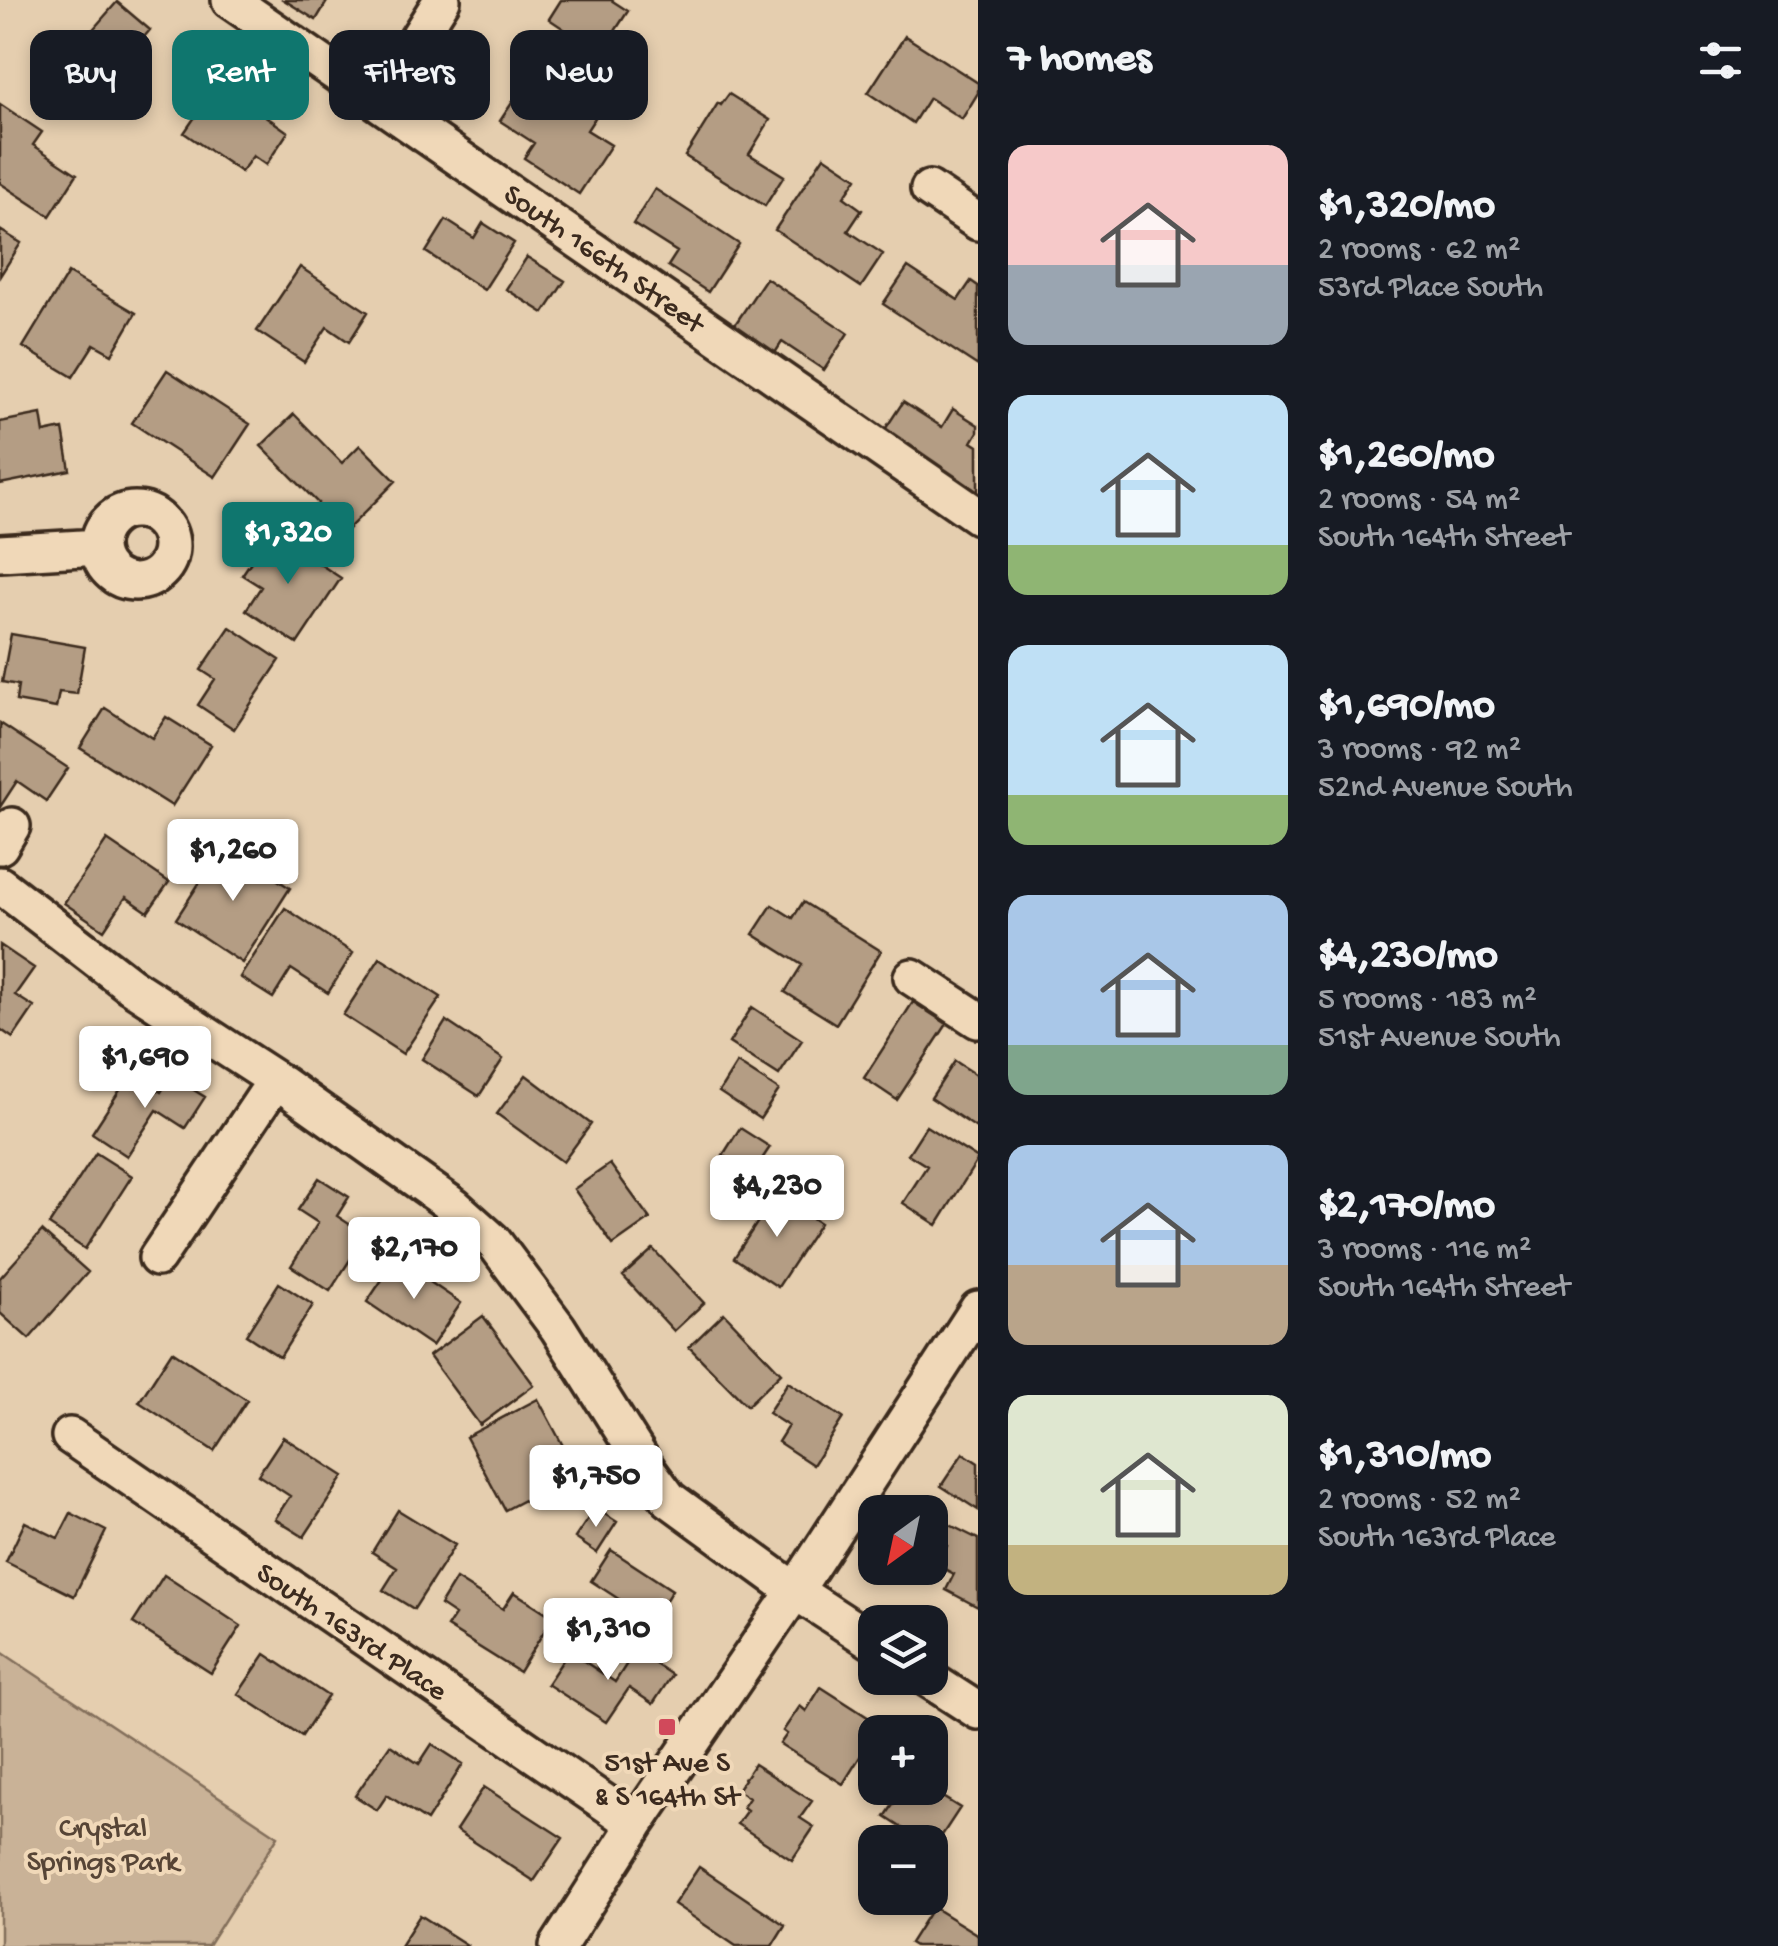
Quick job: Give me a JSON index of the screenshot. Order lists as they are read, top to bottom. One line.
{"streets":{"street":["South 166th Street","South 163rd Place"]},"parks":["Crystal Springs Park"],"places":{"transit":["51st Ave S & S 164th St"]},"north":"bottom left","page":{"heading":"7 homes","chip":["Buy","Rent","Filters","New"],"list":[{"name":"$1,320/mo","note":"2 rooms · 62 m² · 53rd Place South"},{"name":"$1,260/mo","note":"2 rooms · 54 m² · South 164th Street"},{"name":"$1,690/mo","note":"3 rooms · 92 m² · 52nd Avenue South"},{"name":"$4,230/mo","note":"5 rooms · 183 m² · 51st Avenue South"},{"name":"$2,170/mo","note":"3 rooms · 116 m² · South 164th Street"},{"name":"$1,310/mo","note":"2 rooms · 52 m² · South 163rd Place"}],"price":["$1,320","$1,260","$1,690","$4,230","$2,170","$1,750","$1,310"],"map_buttons":["+","−"]}}
